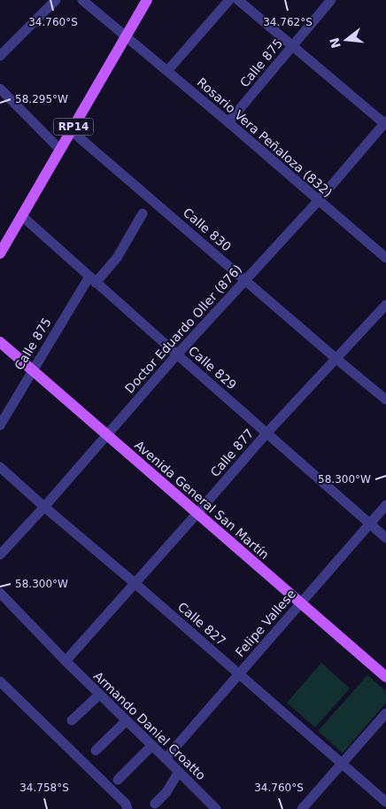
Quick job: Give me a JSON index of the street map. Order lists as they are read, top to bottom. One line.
{"streets":{"main road":["RP14","Avenida General San Martín"],"street":["Calle 875","Rosario Vera Peñaloza (832)","Calle 830","Doctor Eduardo Oller (876)","Calle 829","Calle 877","Felipe Vallese","Calle 827","Armando Daniel Croatto"]},"crossings":[["Calle 875","Rosario Vera Peñaloza (832)"],["Calle 875","Calle 829"],["Calle 875","Avenida General San Martín"],["RP14","Rosario Vera Peñaloza (832)"],["RP14","Calle 830"],["RP14","Calle 829"],["Rosario Vera Peñaloza (832)","Doctor Eduardo Oller (876)"],["Calle 830","Doctor Eduardo Oller (876)"],["Calle 830","Calle 877"],["Doctor Eduardo Oller (876)","Calle 829"],["Doctor Eduardo Oller (876)","Avenida General San Martín"],["Doctor Eduardo Oller (876)","Calle 827"],["Calle 829","Calle 877"],["Calle 829","Felipe Vallese"],["Calle 877","Avenida General San Martín"],["Calle 877","Calle 827"],["Calle 877","Armando Daniel Croatto"],["Avenida General San Martín","Felipe Vallese"],["Felipe Vallese","Calle 827"],["Felipe Vallese","Armando Daniel Croatto"]],"north":"left","coordinates":["34.760°S","34.762°S","58.295°W","58.300°W","34.758°S"]}
